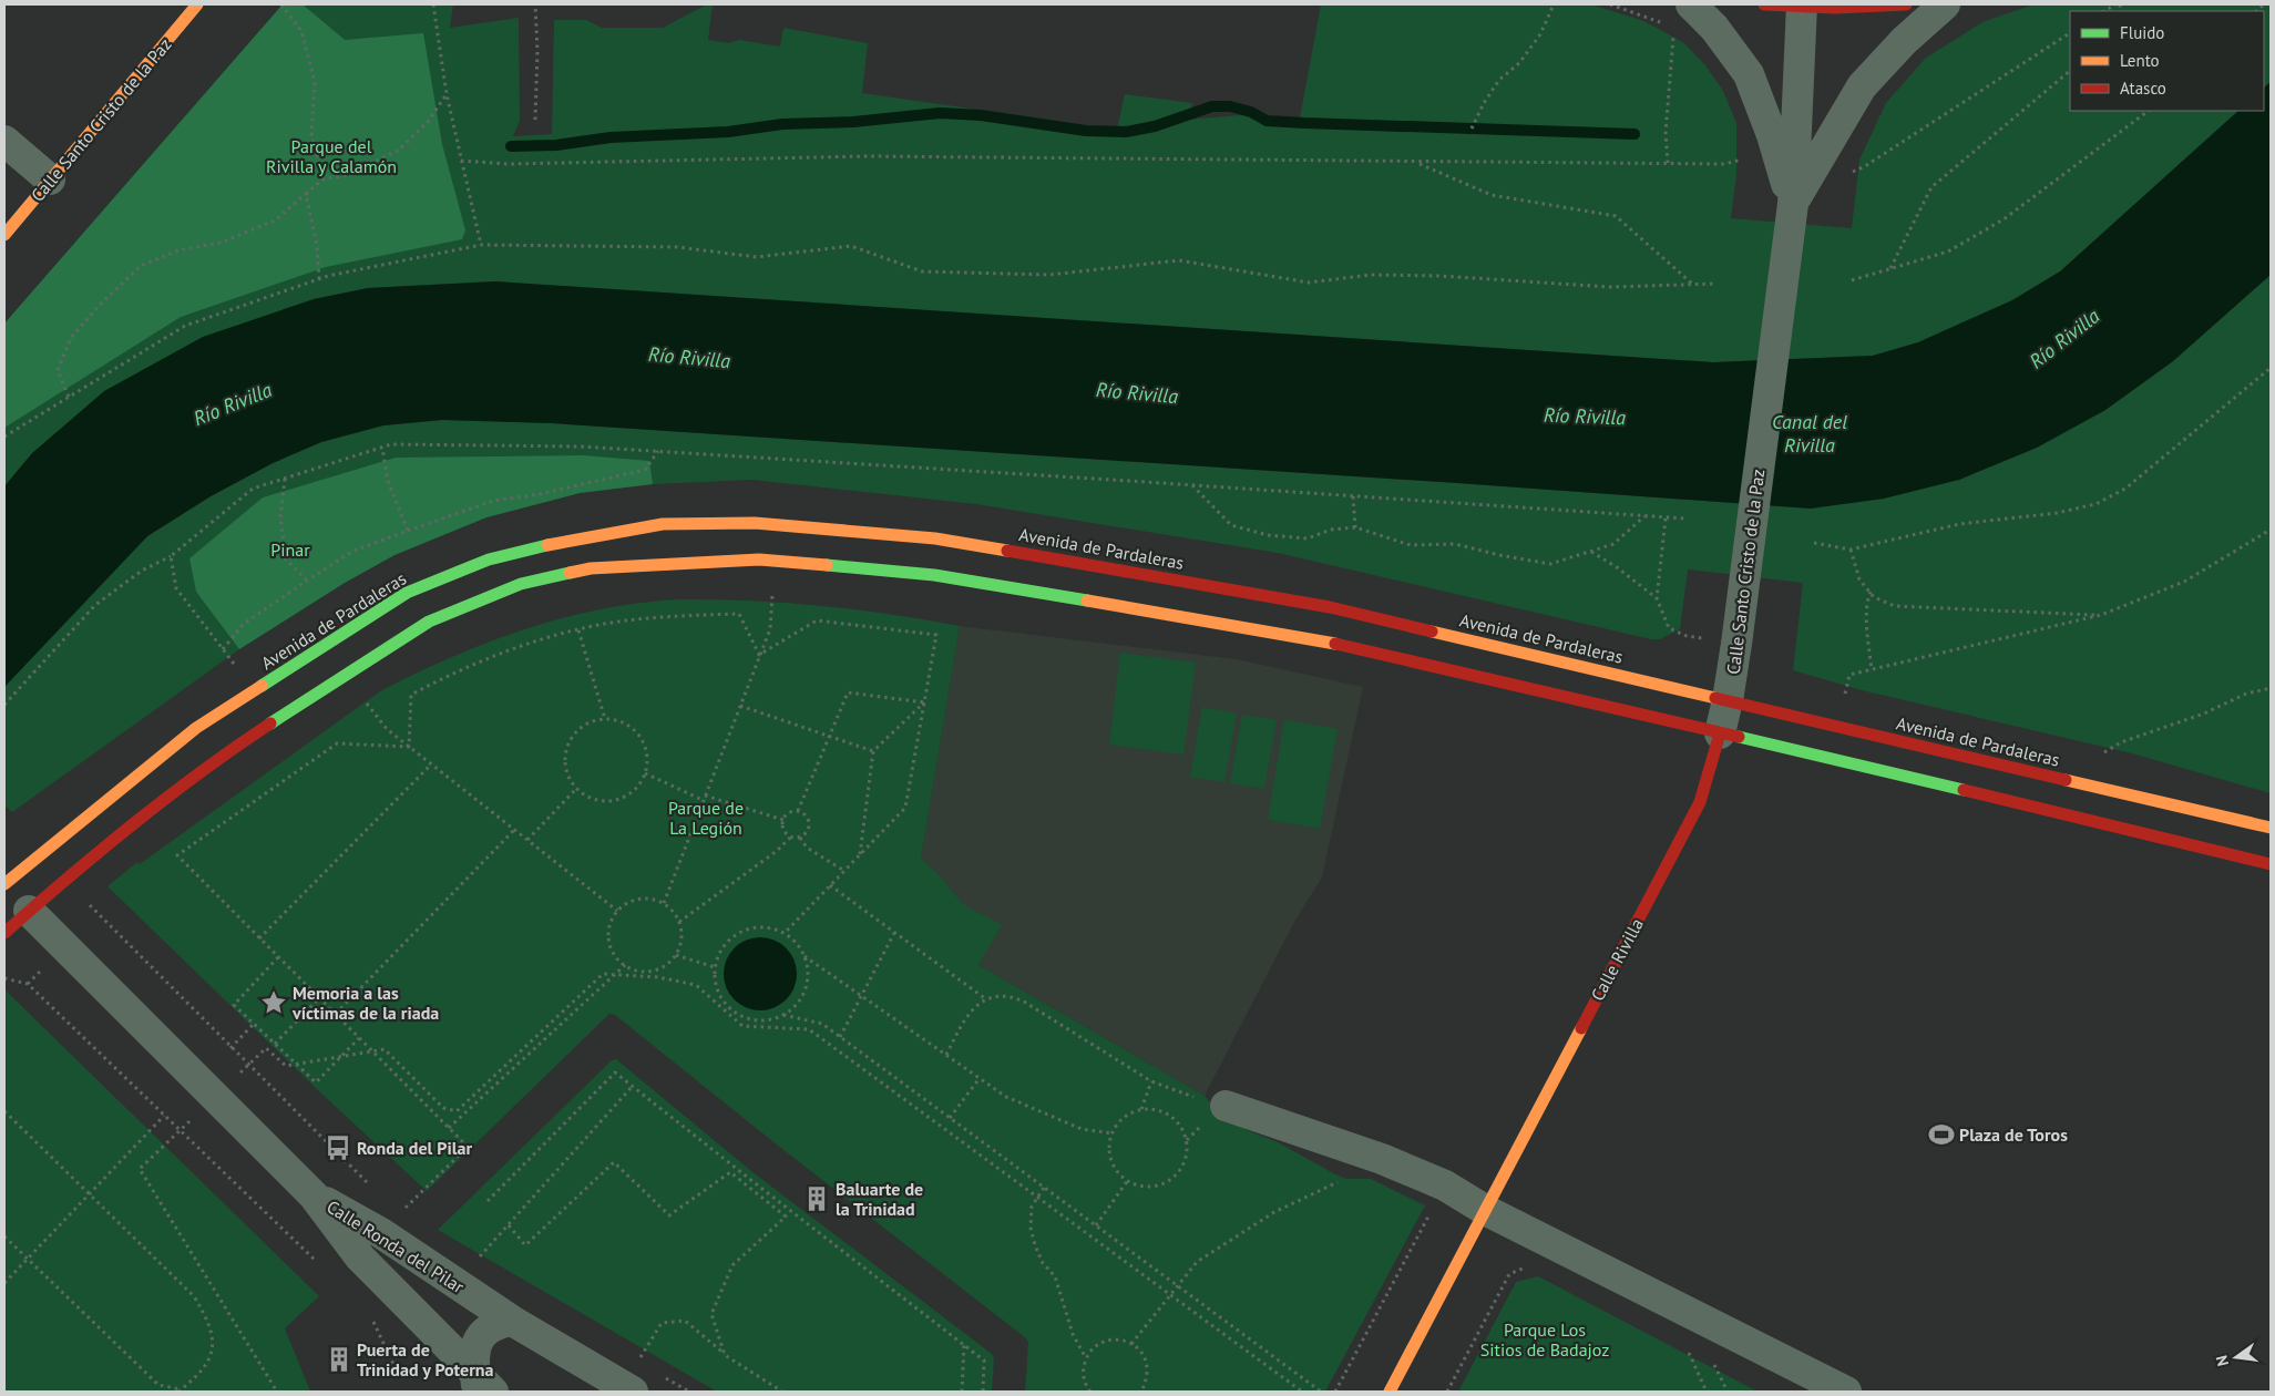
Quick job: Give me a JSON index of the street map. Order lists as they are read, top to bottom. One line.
{"streets":{"main road":["Calle Santo Cristo de la Paz","Avenida de Pardaleras","Calle Rivilla"],"street":["Calle Ronda del Pilar"]},"crossings":[["Calle Santo Cristo de la Paz","Avenida de Pardaleras"],["Calle Santo Cristo de la Paz","Calle Rivilla"],["Avenida de Pardaleras","Calle Rivilla"]],"water":["Río Rivilla","Canal del Rivilla"],"parks":["Parque del Rivilla y Calamón","Pinar","Parque de La Legión","Parque Los Sitios de Badajoz"],"places":{"place":["Memoria a las víctimas de la riada"],"sports":["Plaza de Toros"],"bus stop":["Ronda del Pilar"],"building":["Baluarte de la Trinidad","Puerta de Trinidad y Poterna"]},"legend":["Fluido","Lento","Atasco"],"north":"left"}
